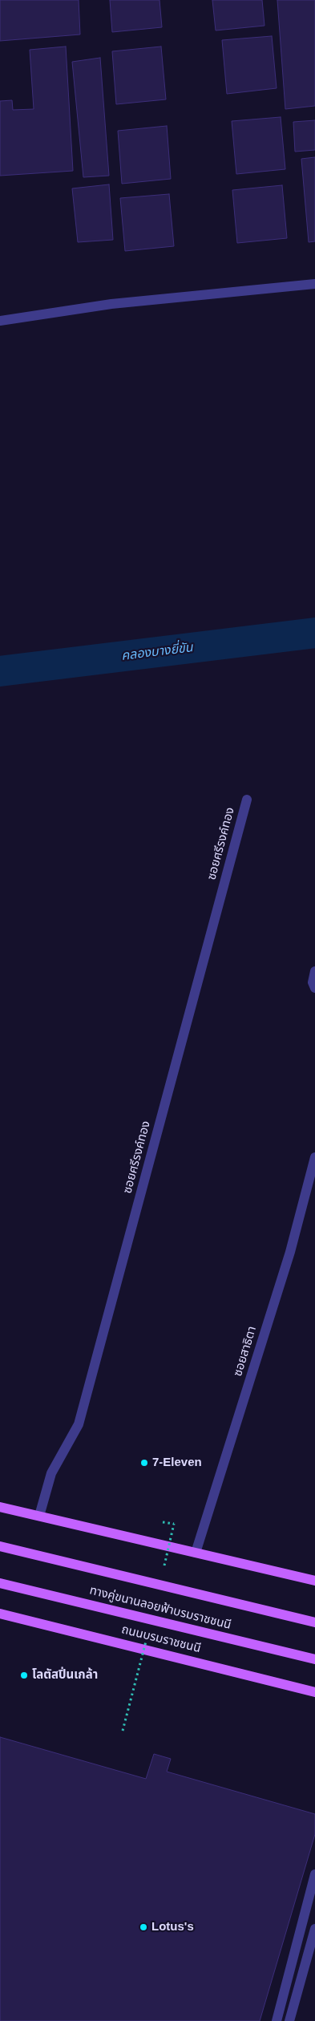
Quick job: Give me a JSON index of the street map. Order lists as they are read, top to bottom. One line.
{"streets":{"main road":["ทางคู่ขนานลอยฟ้าบรมราชชนนี","ถนนบรมราชชนนี"],"street":["ซอยศรีรงค์ทอง","ซอยสาธิตา"]},"water":["คลองบางยี่ขัน"],"places":["7-Eleven","โลตัสปิ่นเกล้า","Lotus's"]}
